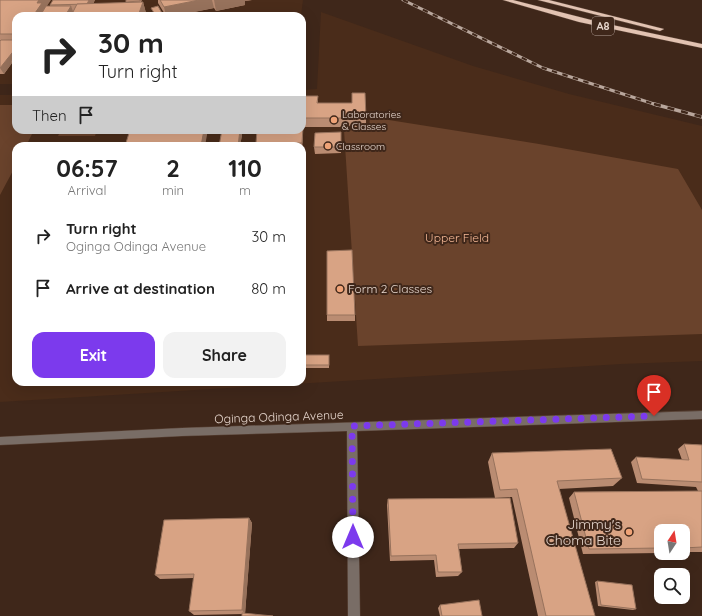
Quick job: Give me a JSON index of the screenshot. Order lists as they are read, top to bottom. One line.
{"streets":{"highway":["A8"],"street":["Oginga Odinga Avenue"]},"parks":["Upper Field"],"places":["Laboratories & Classes","Classroom","Form 2 Classes","Jimmy's Choma Bite"],"north":"top","page":{"turn":["30 m","Turn right"],"then":"Then","eta":["06:57","Arrival","2","min","110","m"],"list":[{"name":"Turn right","note":"Oginga Odinga Avenue","value":"30 m"},{"name":"Arrive at destination","value":"80 m"}],"buttons":["Exit","Share"]}}
